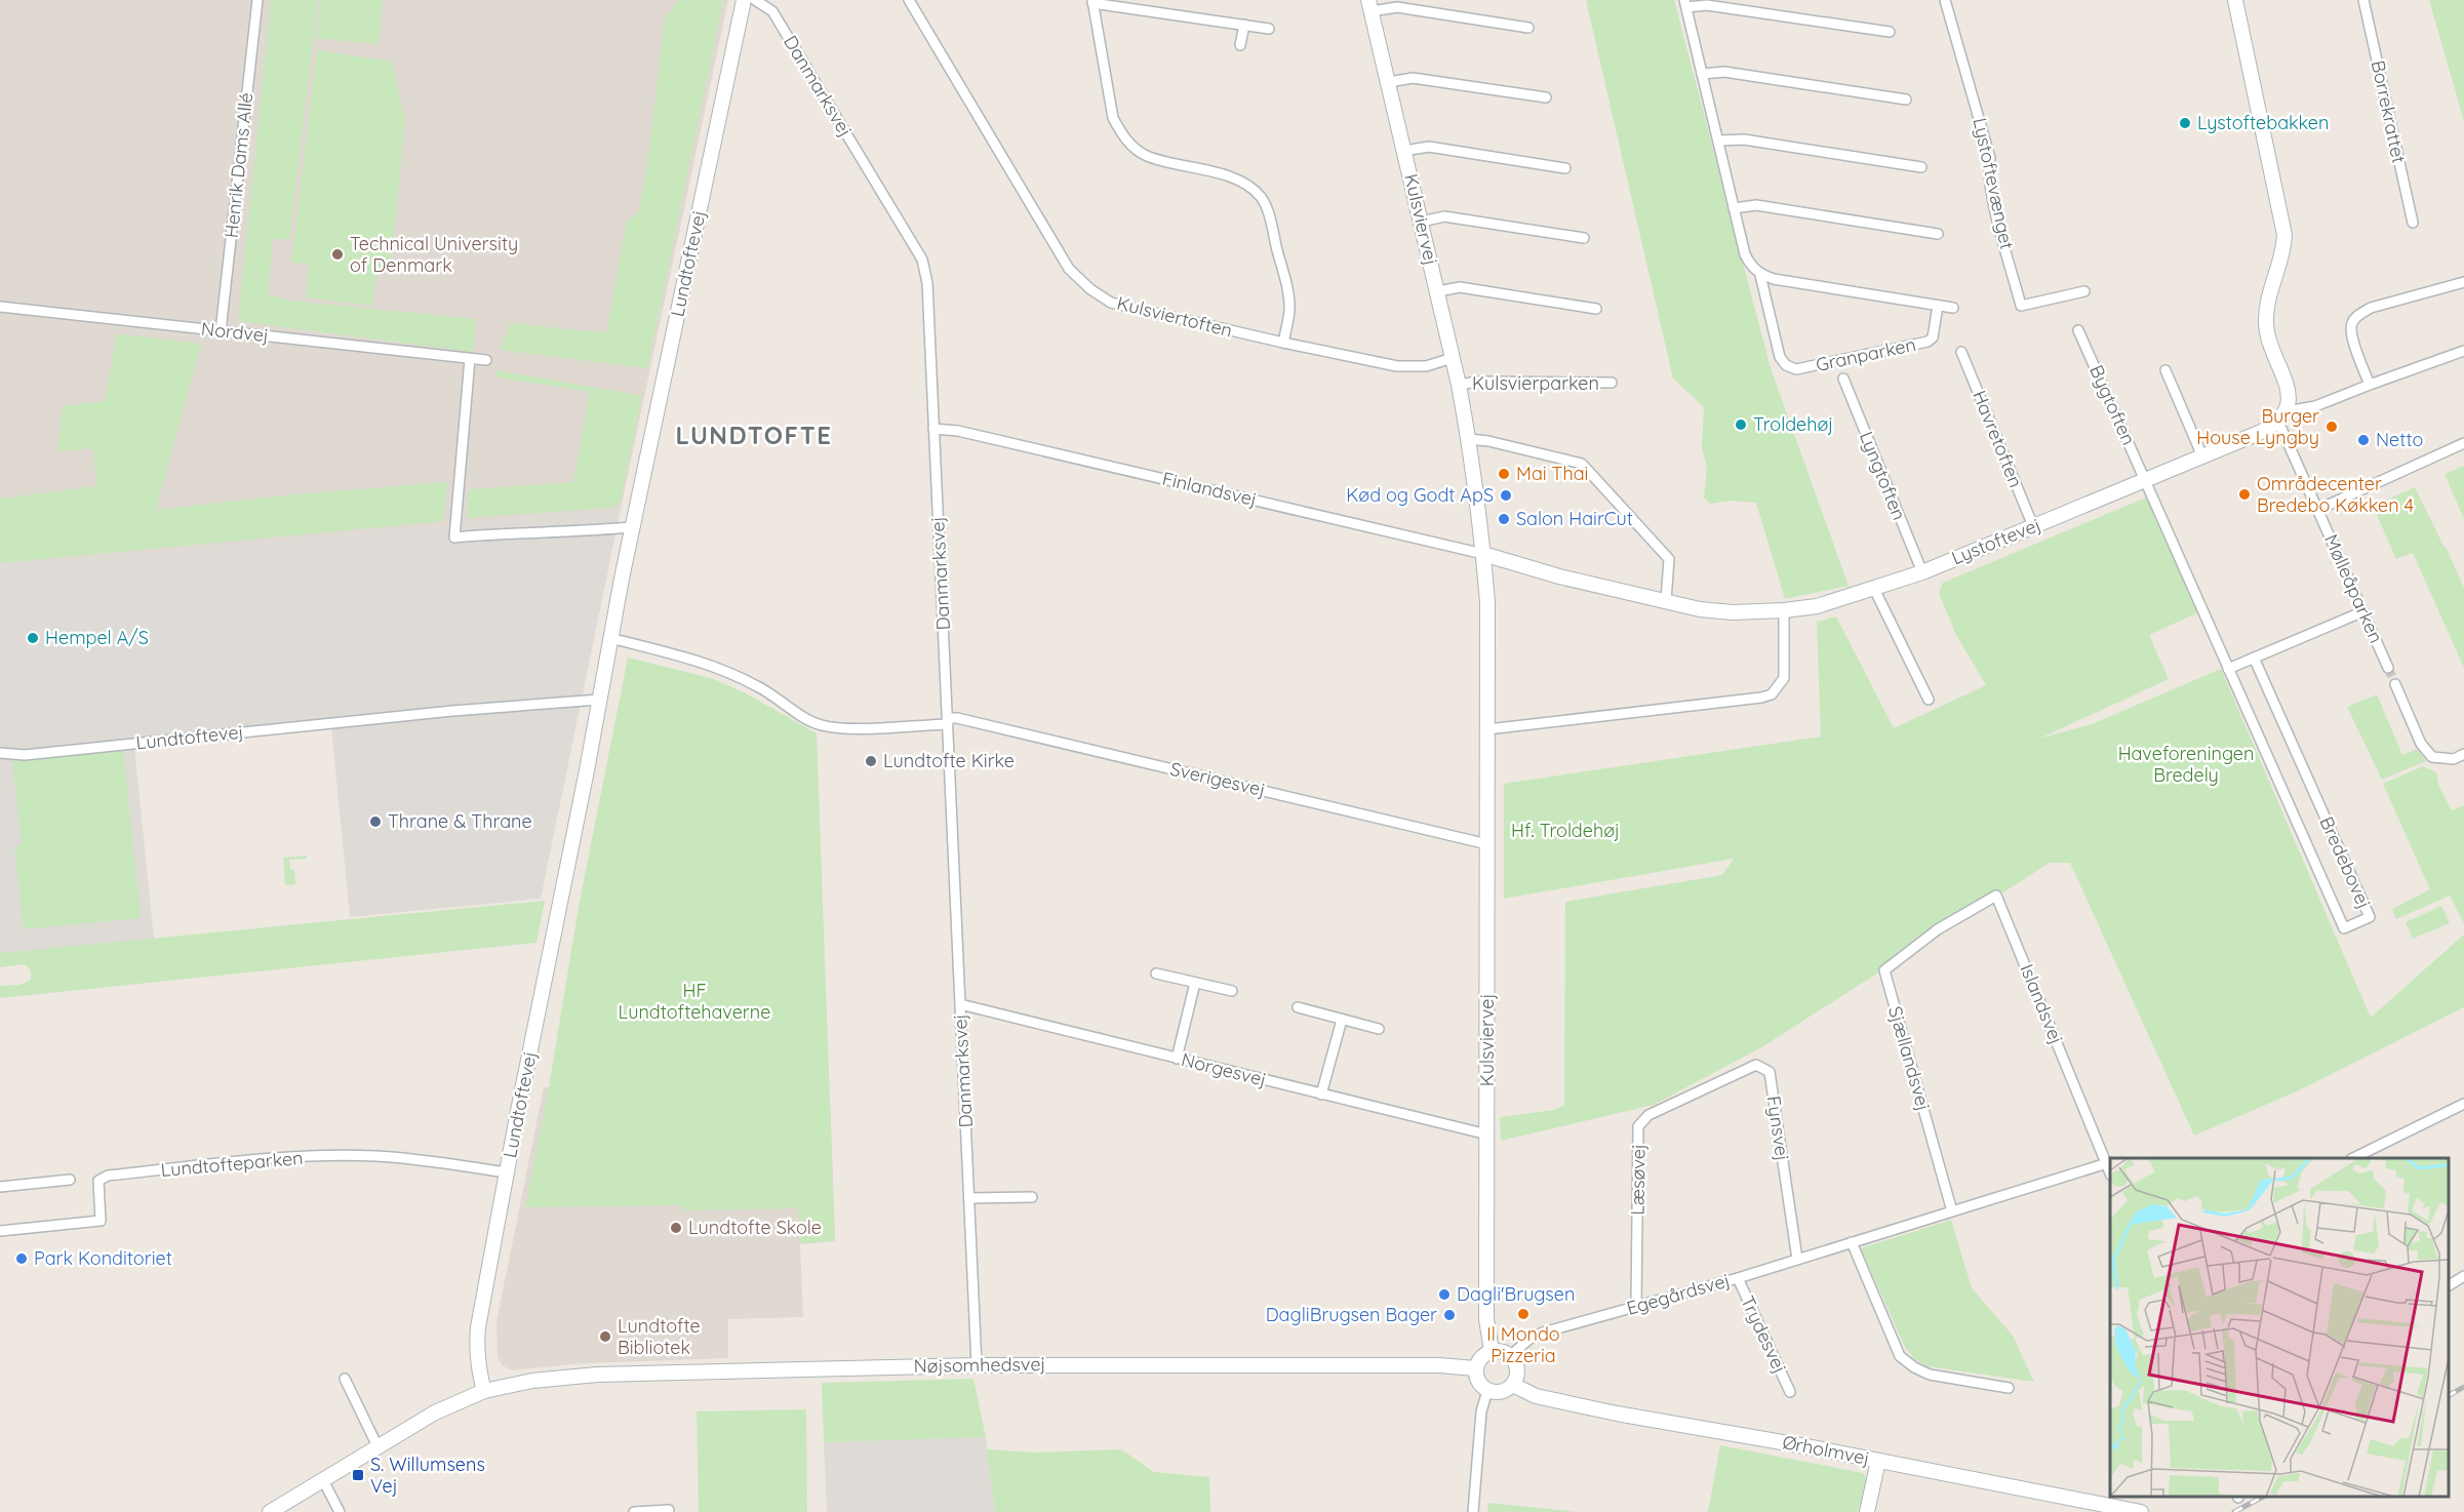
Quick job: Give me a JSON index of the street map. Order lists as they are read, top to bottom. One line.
{"streets":{"street":["Danmarksvej","Borrekrattet","Henrik Dams Allé","Lystoftevænget","Kulsviervej","Lundtoftevej","Kulsviertoften","Nordvej","Granparken","Kulsvierparken","Bygtoften","Havretoften","Lyngtoften","Finlandsvej","Lystoftevej","Mølleåparken","Sverigesvej","Bredebovej","Islandsvej","Sjællandsvej","Norgesvej","Fynsvej","Lundtofteparken","Læsøvej","Egegårdsvej","Trydesvej","Nøjsomhedsvej","Ørholmvej"]},"crossings":[["Danmarksvej","Finlandsvej"],["Danmarksvej","Sverigesvej"],["Danmarksvej","Norgesvej"],["Danmarksvej","Nøjsomhedsvej"],["Henrik Dams Allé","Nordvej"],["Kulsviervej","Kulsviertoften"],["Kulsviervej","Kulsvierparken"],["Kulsviervej","Finlandsvej"],["Kulsviervej","Lystoftevej"],["Kulsviervej","Sverigesvej"],["Kulsviervej","Norgesvej"],["Kulsviervej","Egegårdsvej"],["Kulsviervej","Nøjsomhedsvej"],["Kulsviervej","Ørholmvej"],["Lundtoftevej","Sverigesvej"],["Lundtoftevej","Lundtofteparken"],["Lundtoftevej","Nøjsomhedsvej"],["Bygtoften","Lystoftevej"],["Bygtoften","Bredebovej"],["Havretoften","Lystoftevej"],["Lyngtoften","Lystoftevej"],["Finlandsvej","Lystoftevej"],["Lystoftevej","Mølleåparken"],["Lystoftevej","Bredebovej"],["Islandsvej","Sjællandsvej"],["Islandsvej","Egegårdsvej"],["Sjællandsvej","Egegårdsvej"],["Fynsvej","Læsøvej"],["Fynsvej","Egegårdsvej"],["Læsøvej","Egegårdsvej"],["Egegårdsvej","Trydesvej"],["Egegårdsvej","Nøjsomhedsvej"],["Egegårdsvej","Ørholmvej"],["Nøjsomhedsvej","Ørholmvej"]],"districts":["LUNDTOFTE"],"parks":["Haveforeningen Bredely","Hf. Troldehøj","HF Lundtoftehaverne"],"places":{"other":["Lystoftebakken","Technical University of Denmark","Troldehøj","Burger House Lyngby","Netto","Mai Thai","Områdecenter Bredebo Køkken 4","Kød og Godt ApS","Salon HairCut","Hempel A/S","Lundtofte Kirke","Thrane & Thrane","Lundtofte Skole","Park Konditoriet","Dagli'Brugsen","Il Mondo Pizzeria","DagliBrugsen Bager","Lundtofte Bibliotek"],"transit":["S. Willumsens Vej"]}}
